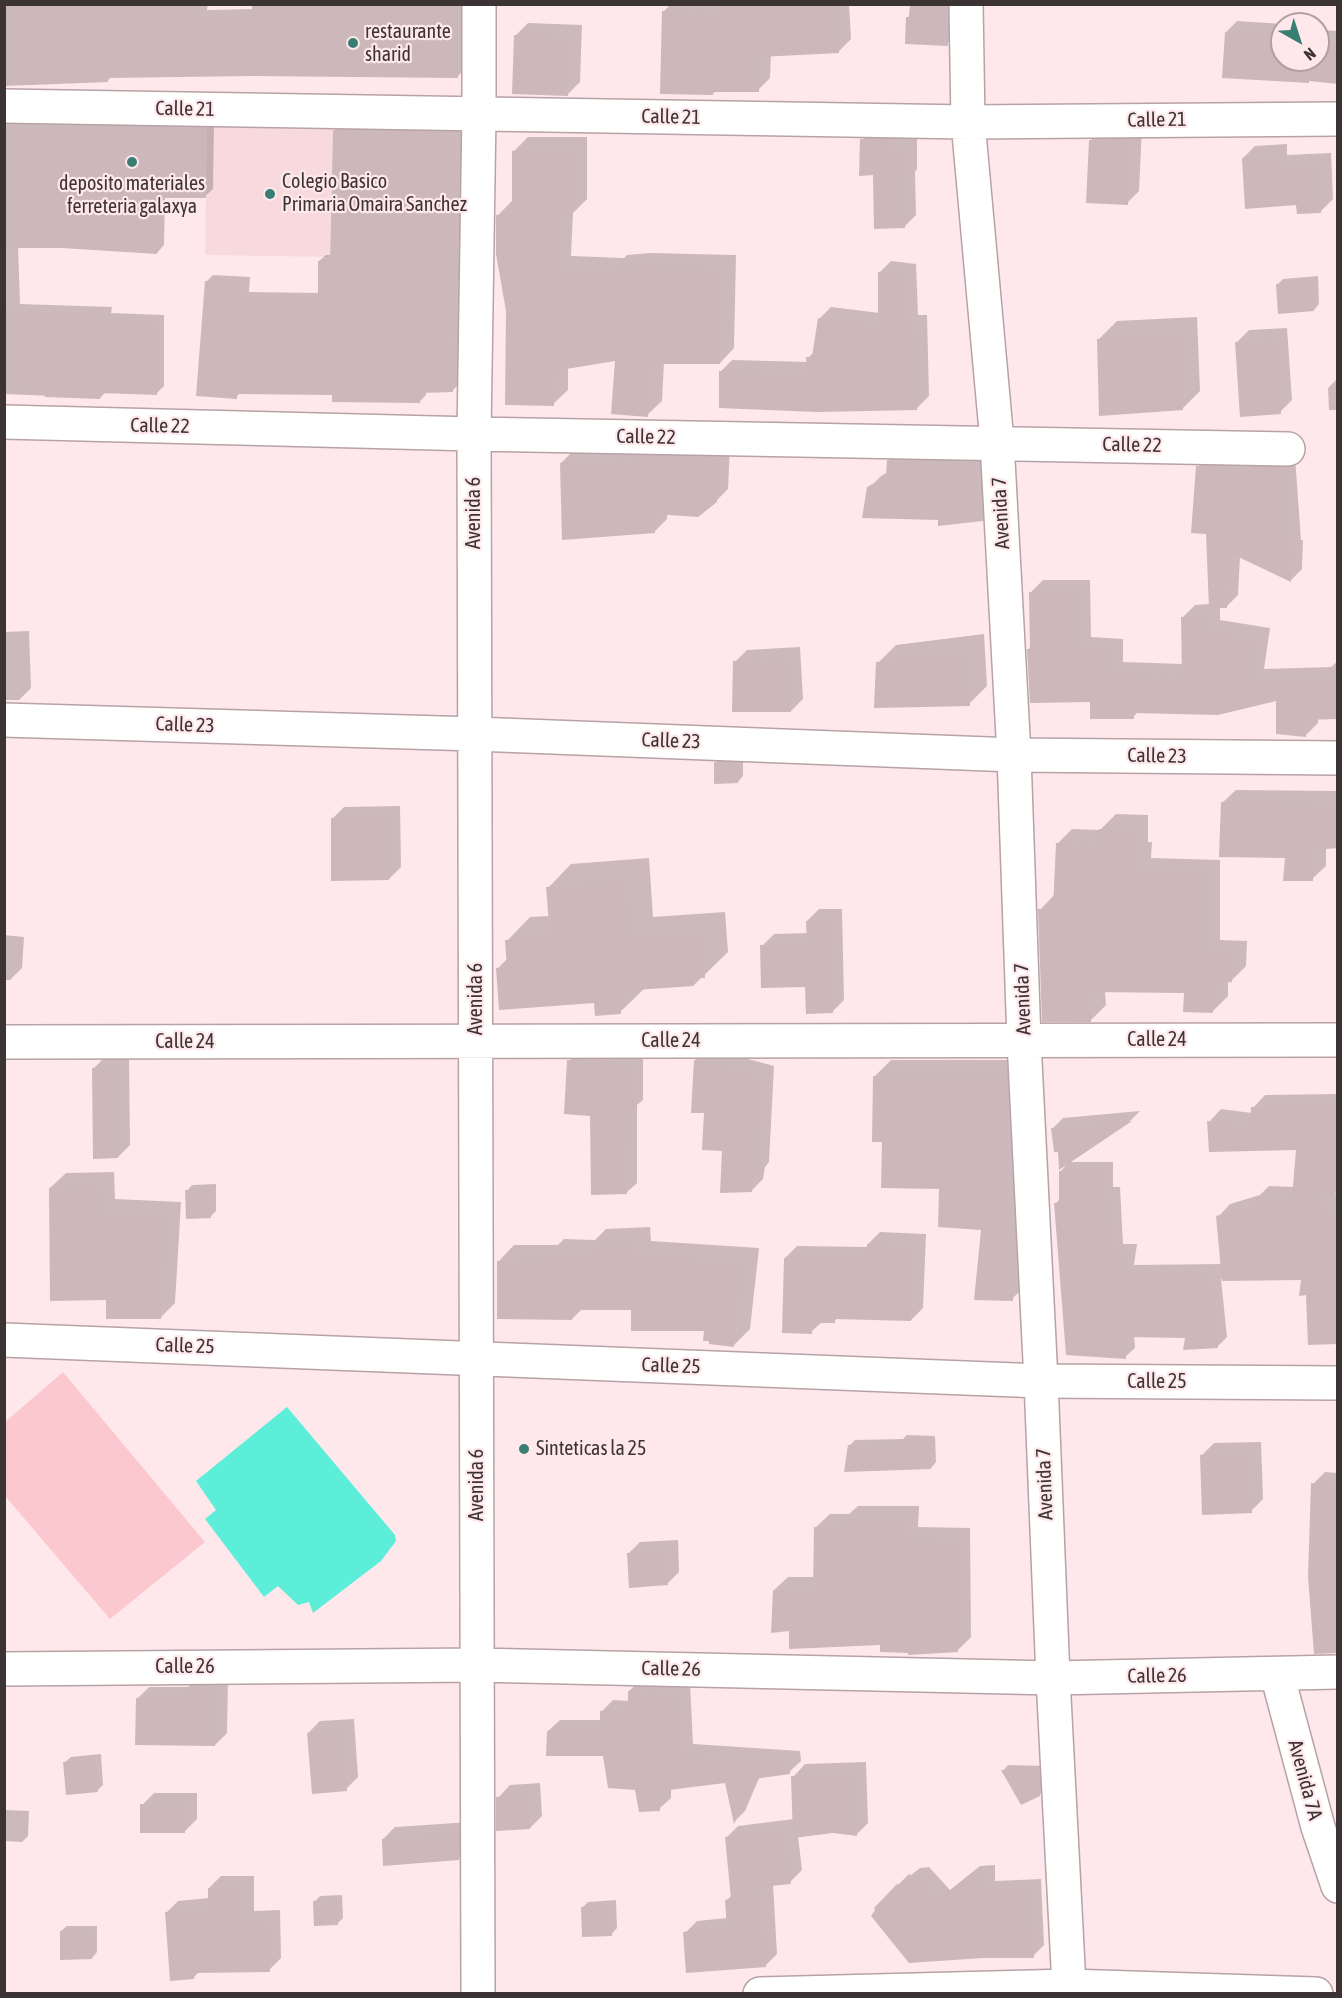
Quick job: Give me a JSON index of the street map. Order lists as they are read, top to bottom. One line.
{"streets":{"street":["Calle 21","Calle 22","Avenida 6","Avenida 7","Calle 23","Calle 24","Calle 25","Calle 26","Avenida 7A"]},"crossings":[["Calle 21","Avenida 6"],["Calle 21","Avenida 7"],["Calle 22","Avenida 6"],["Calle 22","Avenida 7"],["Avenida 6","Calle 23"],["Avenida 6","Calle 24"],["Avenida 6","Calle 25"],["Avenida 6","Calle 26"],["Avenida 7","Calle 23"],["Avenida 7","Calle 24"],["Avenida 7","Calle 25"],["Avenida 7","Calle 26"],["Calle 26","Avenida 7A"]],"places":["restaurante sharid","deposito materiales ferreteria galaxya","Colegio Basico Primaria Omaira Sanchez","Sinteticas la 25"],"north":"bottom right"}
